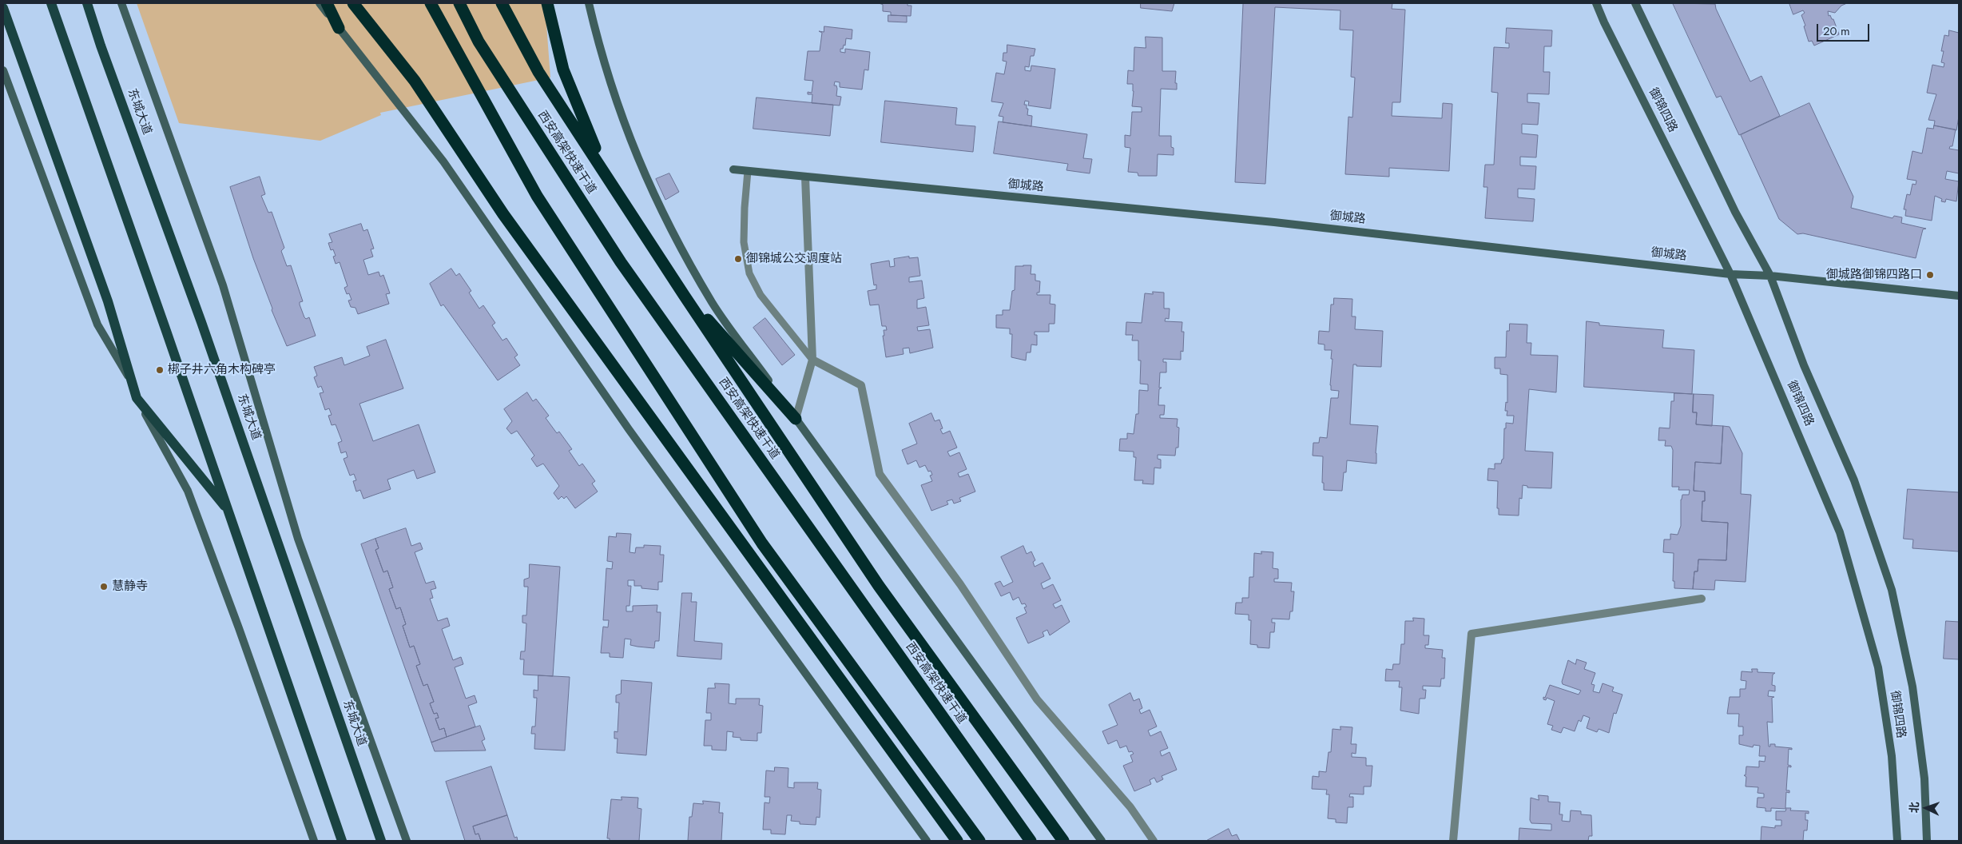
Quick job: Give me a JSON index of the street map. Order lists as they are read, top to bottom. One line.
{"streets":{"highway":["西安高架快速干道"],"main road":["东城大道"],"street":["御锦四路","御城路"]},"crossings":[["御锦四路","御城路"]],"places":["御锦城公交调度站","御城路御锦四路口","梆子井六角木构碑亭","慧静寺"],"scale_bar":"20 m","north":"left"}
